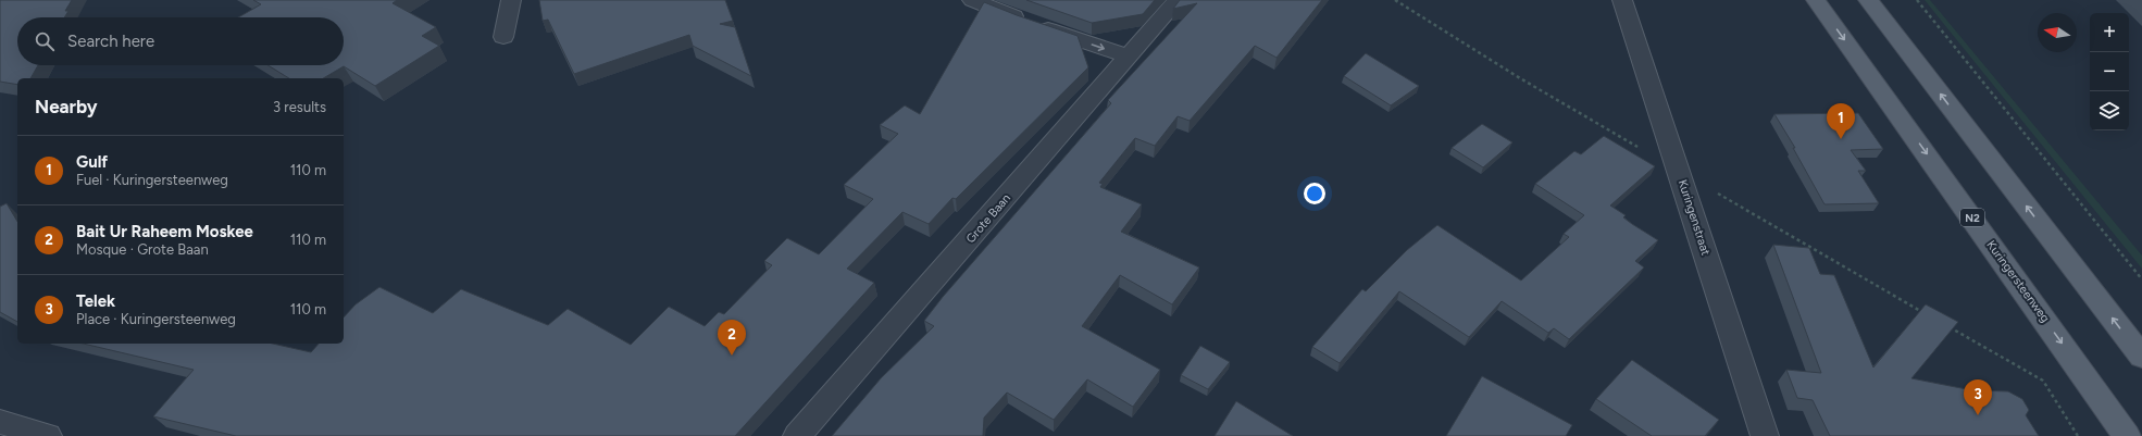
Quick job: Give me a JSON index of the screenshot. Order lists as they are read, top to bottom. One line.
{"streets":{"main road":["N2","Kuringersteenweg"],"street":["Kuringenstraat","Grote Baan"]},"north":"left","page":{"map_buttons":["+","−"],"search":"Search here","heading":["Nearby","3 results"],"pins":["1","2","3"],"list":[{"mark":"1","name":"Gulf","note":"Fuel · Kuringersteenweg","value":"110 m"},{"mark":"2","name":"Bait Ur Raheem Moskee","note":"Mosque · Grote Baan","value":"110 m"},{"mark":"3","name":"Telek","note":"Place · Kuringersteenweg","value":"110 m"}]}}
